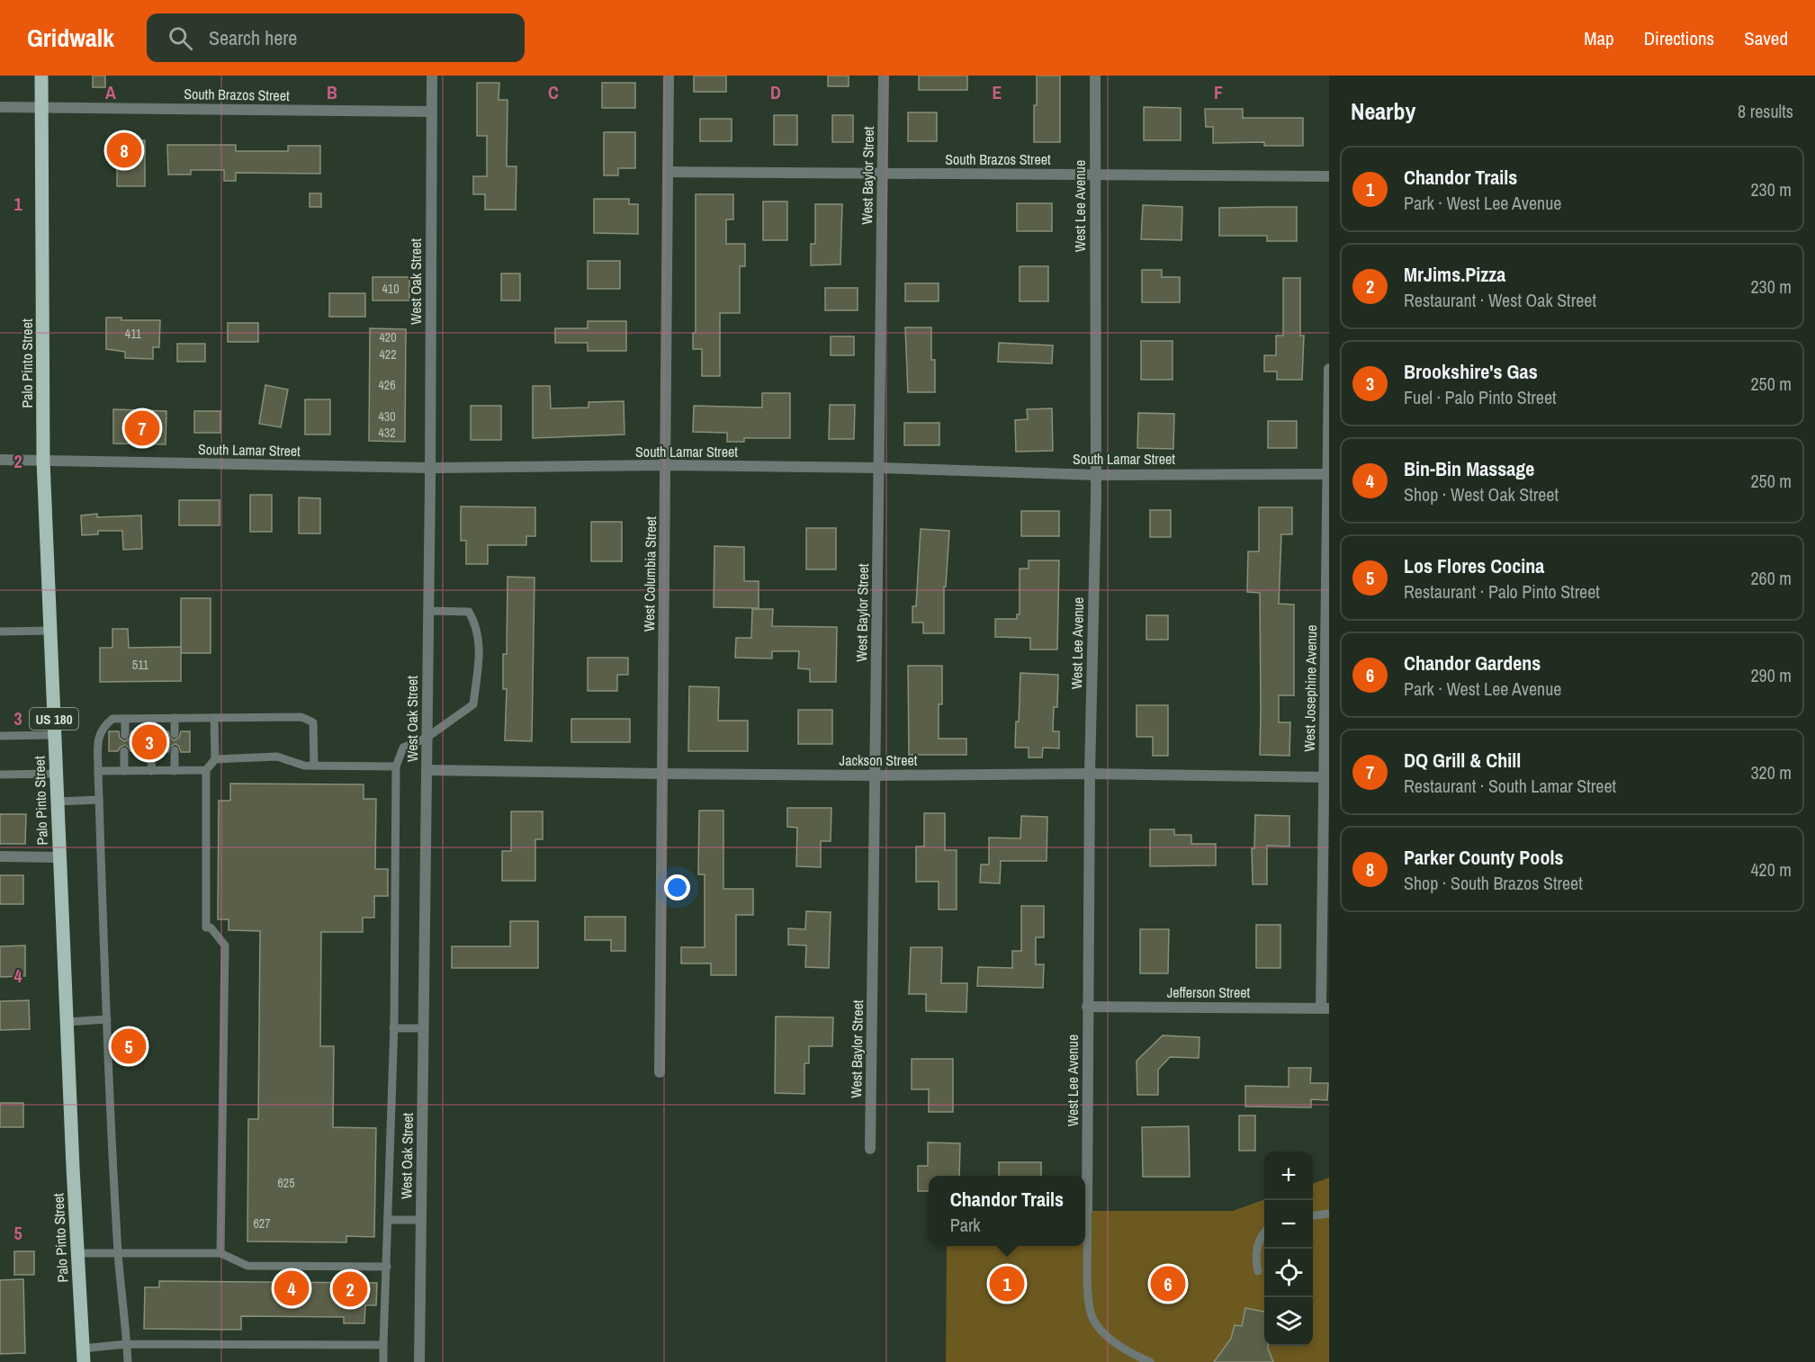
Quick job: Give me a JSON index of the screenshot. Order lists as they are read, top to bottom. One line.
{"streets":{"main road":["Palo Pinto Street","US 180"],"street":["South Brazos Street","West Baylor Street","West Lee Avenue","West Oak Street","South Lamar Street","West Columbia Street","West Josephine Avenue","Jackson Street","Jefferson Street"]},"crossings":[["South Brazos Street","West Baylor Street"],["South Brazos Street","West Lee Avenue"],["South Brazos Street","West Oak Street"],["South Brazos Street","Palo Pinto Street"],["South Brazos Street","West Columbia Street"],["West Baylor Street","South Lamar Street"],["West Baylor Street","Jackson Street"],["West Lee Avenue","South Lamar Street"],["West Lee Avenue","Jackson Street"],["West Lee Avenue","Jefferson Street"],["West Oak Street","South Lamar Street"],["West Oak Street","Jackson Street"],["Palo Pinto Street","South Lamar Street"],["South Lamar Street","West Columbia Street"],["South Lamar Street","West Josephine Avenue"],["West Columbia Street","Jackson Street"],["West Josephine Avenue","Jackson Street"],["West Josephine Avenue","Jefferson Street"]],"house_numbers":["410","411","420","422","426","430","432","511","625","627"],"page":{"header":"Gridwalk","search":"Search here","nav":["Map","Directions","Saved"],"heading":["Nearby","8 results"],"pins":["8","7","3","5","1","6","4","2"],"list":[{"mark":"1","name":"Chandor Trails","note":"Park · West Lee Avenue","value":"230 m"},{"mark":"2","name":"MrJims.Pizza","note":"Restaurant · West Oak Street","value":"230 m"},{"mark":"3","name":"Brookshire's Gas","note":"Fuel · Palo Pinto Street","value":"250 m"},{"mark":"4","name":"Bin-Bin Massage","note":"Shop · West Oak Street","value":"250 m"},{"mark":"5","name":"Los Flores Cocina","note":"Restaurant · Palo Pinto Street","value":"260 m"},{"mark":"6","name":"Chandor Gardens","note":"Park · West Lee Avenue","value":"290 m"},{"mark":"7","name":"DQ Grill & Chill","note":"Restaurant · South Lamar Street","value":"320 m"},{"mark":"8","name":"Parker County Pools","note":"Shop · South Brazos Street","value":"420 m"}],"map_buttons":["+","−"],"popup":["Chandor Trails","Park"]},"grid":{"columns":["A","B","C","D","E","F"],"rows":["1","2","3","4","5"]}}
